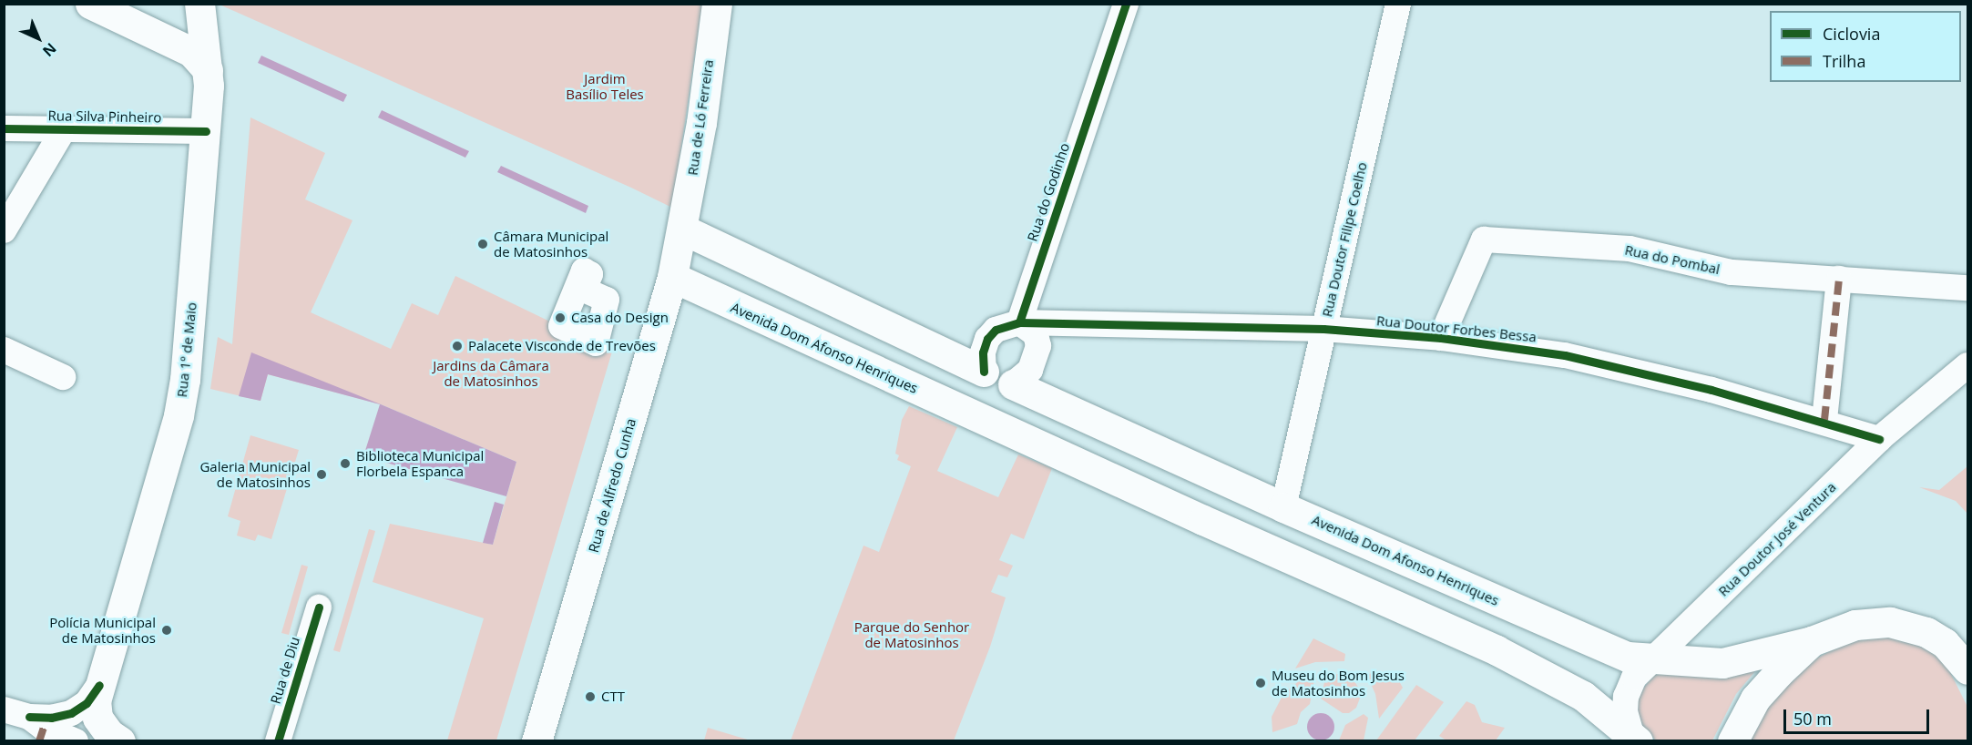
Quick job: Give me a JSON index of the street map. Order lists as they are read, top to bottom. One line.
{"streets":{"main road":["Rua de Ló Ferreira","Avenida Dom Afonso Henriques","Rua 1º de Maio","Rua de Alfredo Cunha"],"street":["Rua Silva Pinheiro","Rua do Godinho","Rua Doutor Filipe Coelho","Rua do Pombal","Rua Doutor Forbes Bessa","Rua Doutor José Ventura","Rua de Diu"]},"crossings":[["Rua Silva Pinheiro","Rua 1º de Maio"],["Rua de Ló Ferreira","Avenida Dom Afonso Henriques"],["Rua de Ló Ferreira","Rua de Alfredo Cunha"],["Rua do Godinho","Rua Doutor Forbes Bessa"],["Rua do Godinho","Avenida Dom Afonso Henriques"],["Rua Doutor Filipe Coelho","Rua Doutor Forbes Bessa"],["Rua Doutor Filipe Coelho","Avenida Dom Afonso Henriques"],["Rua do Pombal","Rua Doutor Forbes Bessa"],["Rua Doutor Forbes Bessa","Avenida Dom Afonso Henriques"],["Rua Doutor Forbes Bessa","Rua Doutor José Ventura"],["Avenida Dom Afonso Henriques","Rua de Alfredo Cunha"],["Avenida Dom Afonso Henriques","Rua Doutor José Ventura"]],"parks":["Jardim Basílio Teles","Jardins da Câmara de Matosinhos","Parque do Senhor de Matosinhos"],"places":["Câmara Municipal de Matosinhos","Casa do Design","Palacete Visconde de Trevões","Biblioteca Municipal Florbela Espanca","Galeria Municipal de Matosinhos","Polícia Municipal de Matosinhos","Museu do Bom Jesus de Matosinhos","CTT"],"legend":["Ciclovia","Trilha"],"scale_bar":"50 m","north":"bottom right"}
